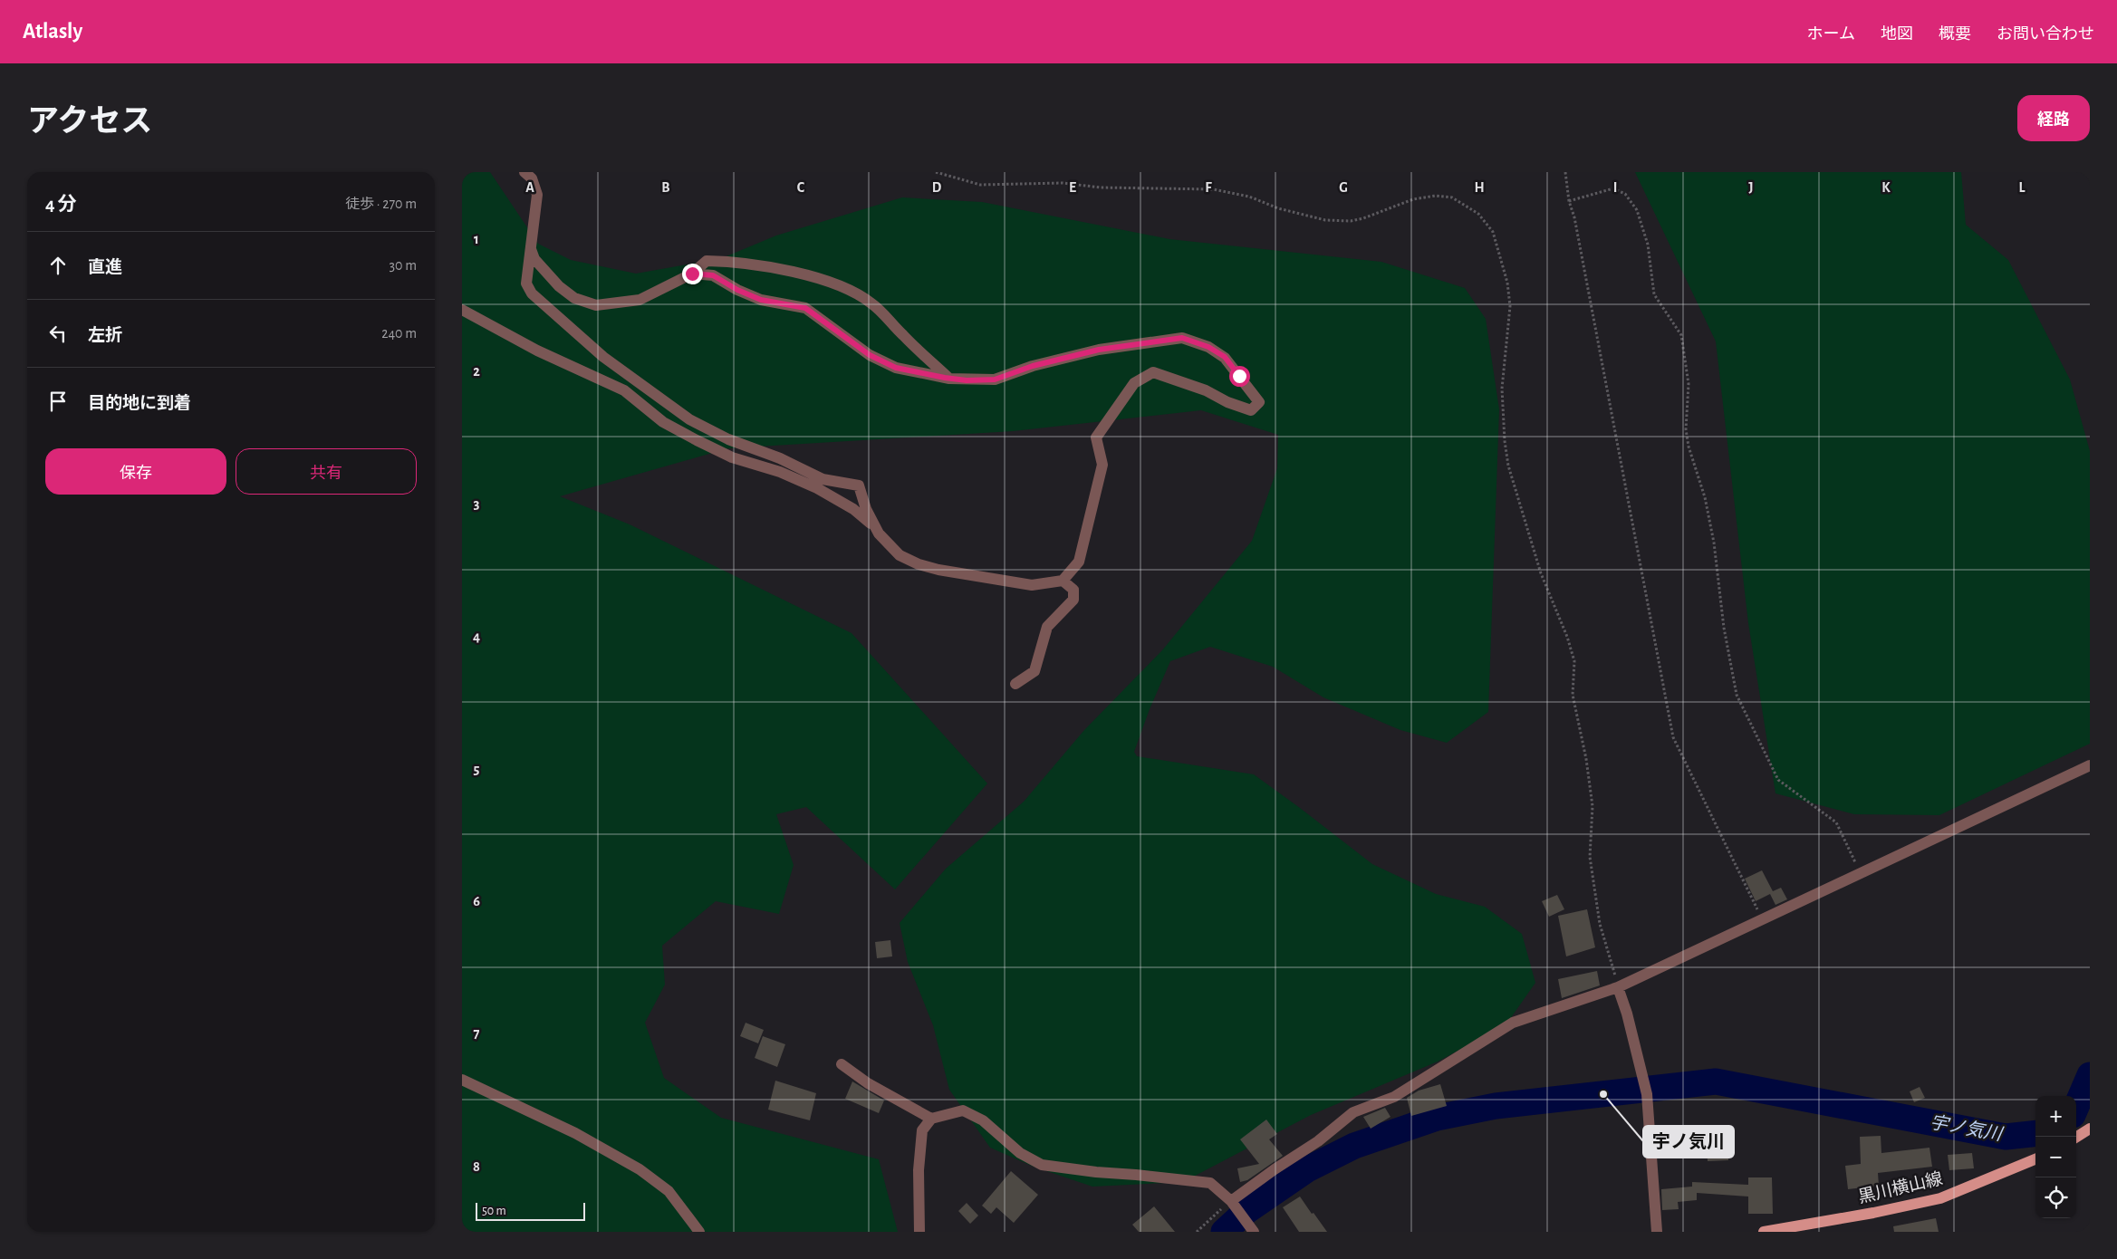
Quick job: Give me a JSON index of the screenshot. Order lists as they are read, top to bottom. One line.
{"streets":{"main road":["黒川横山線"]},"water":["宇ノ気川"],"places":["宇ノ気川"],"scale_bar":"50 m","page":{"header":"Atlasly","nav":["ホーム","地図","概要","お問い合わせ"],"title":"アクセス","buttons":["経路",["保存","共有"]],"heading":["4 分","徒歩 · 270 m"],"list":[["直進","30 m"],["左折","240 m"],"目的地に到着"],"map_buttons":["+","−"],"scale":"50 m"},"grid":{"columns":["A","B","C","D","E","F","G","H","I","J","K","L"],"rows":["1","2","3","4","5","6","7","8"]}}
